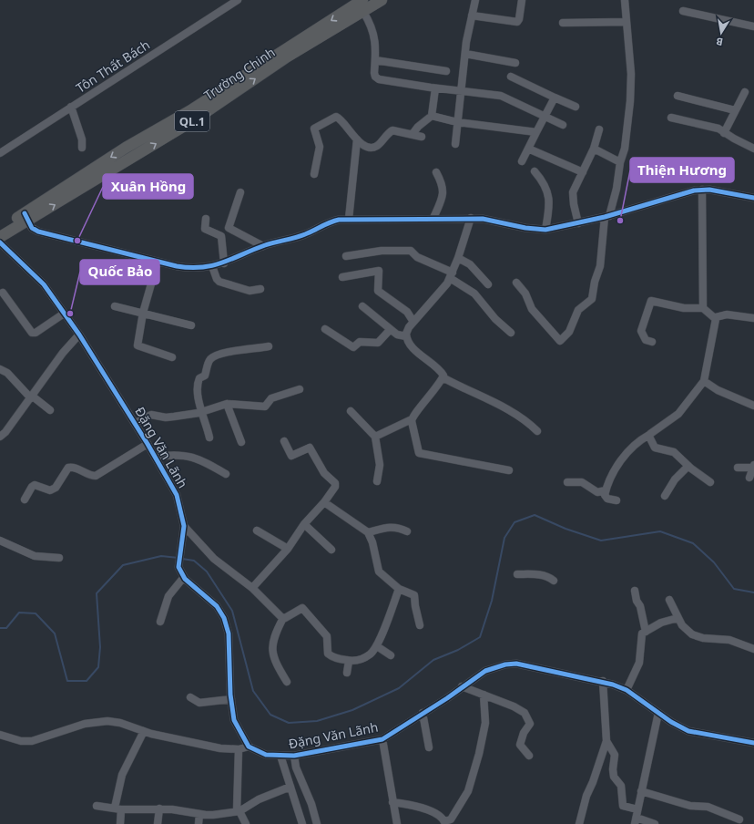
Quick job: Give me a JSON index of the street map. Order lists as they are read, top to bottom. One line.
{"streets":{"highway":["Trường Chinh","QL.1"],"street":["Tôn Thất Bách","Đặng Văn Lãnh"]},"places":["Thiện Hương","Xuân Hồng","Quốc Bảo"],"north":"bottom"}
